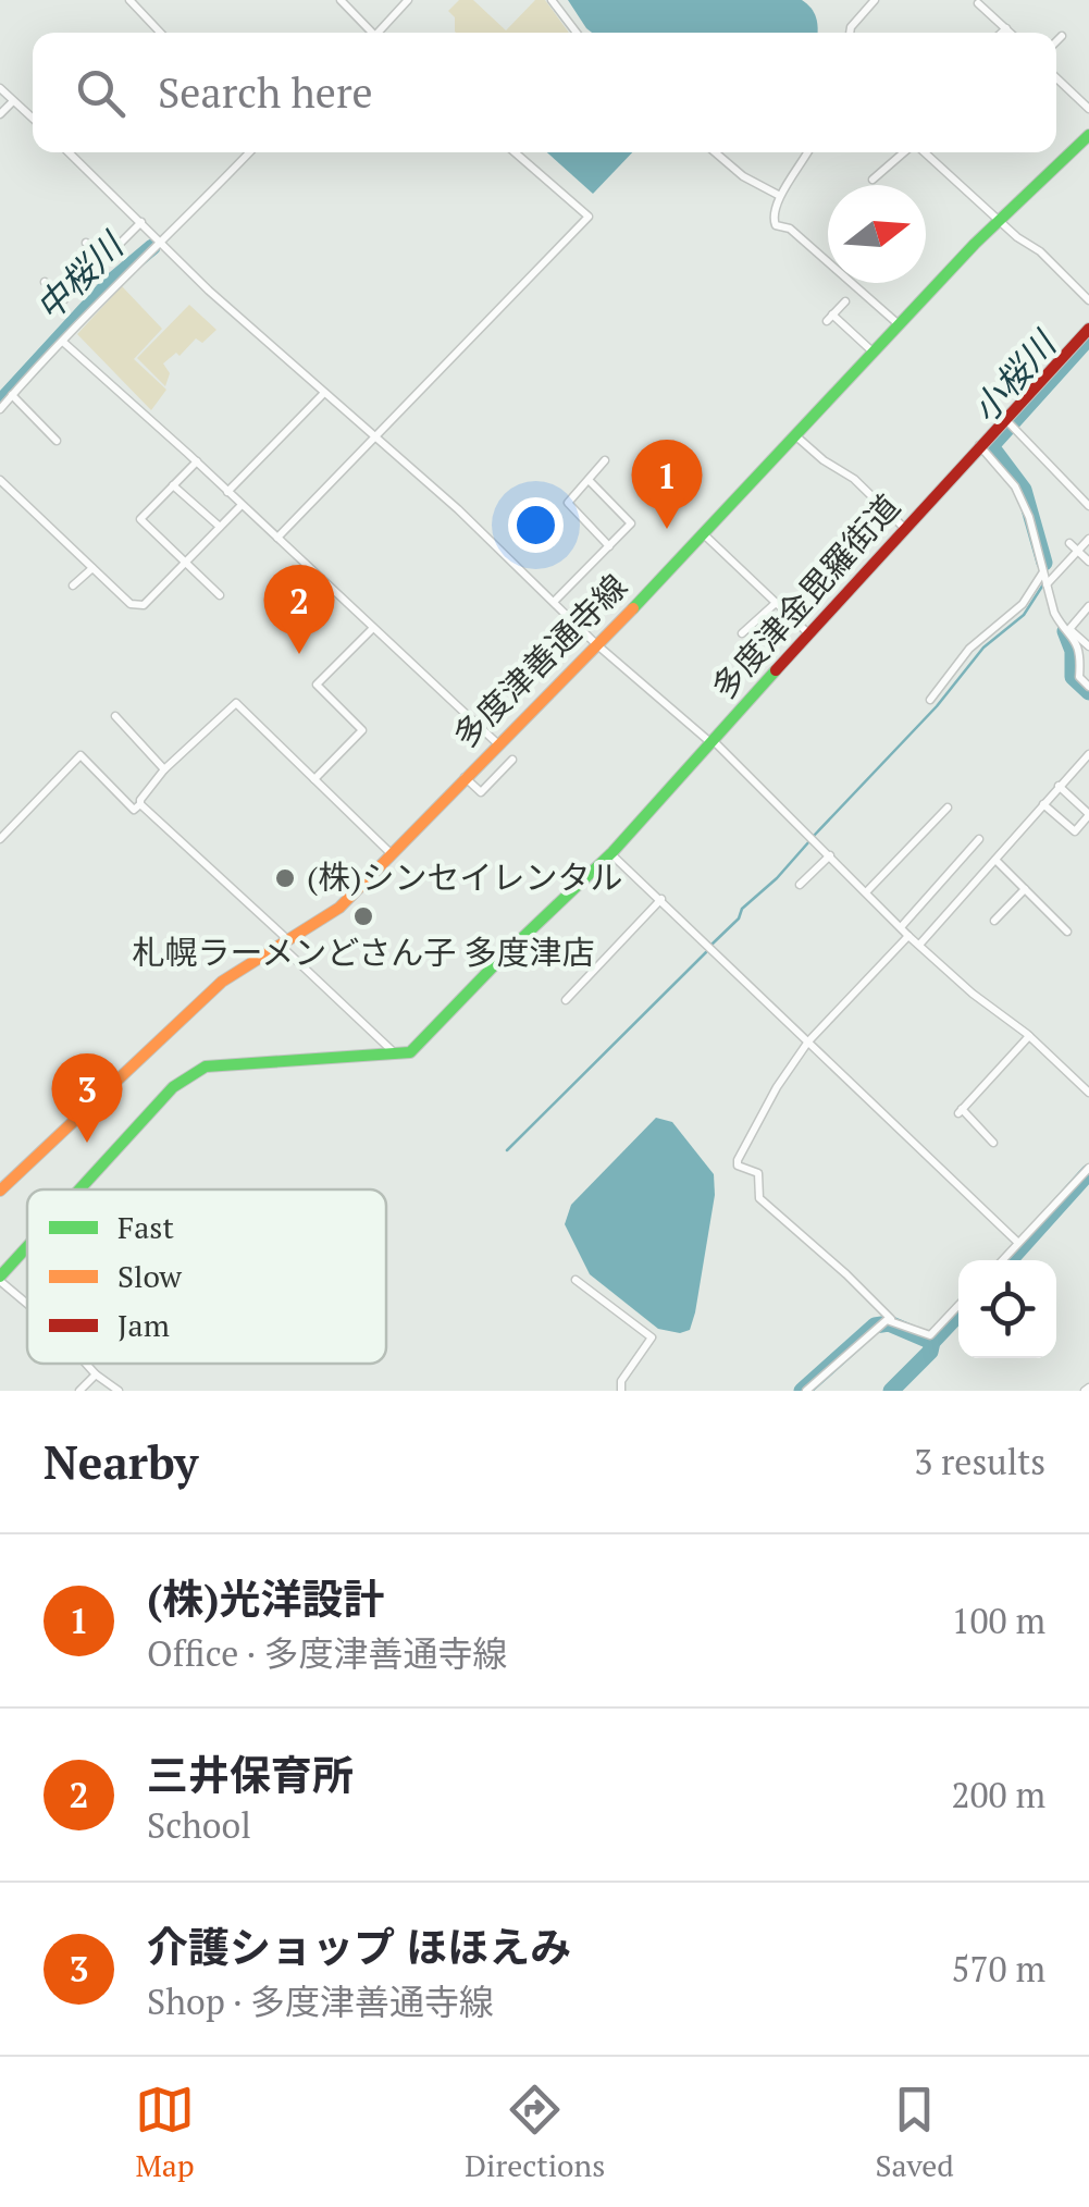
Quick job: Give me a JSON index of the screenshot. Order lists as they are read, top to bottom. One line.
{"streets":{"main road":["多度津金毘羅街道","多度津善通寺線"]},"water":["中桜川","小桜川"],"places":["(株)シンセイレンタル","札幌ラーメンどさん子 多度津店"],"legend":["Fast","Slow","Jam"],"north":"right","page":{"search":"Search here","pins":["1","2","3"],"heading":["Nearby","3 results"],"list":[{"mark":"1","name":"(株)光洋設計","note":"Office · 多度津善通寺線","value":"100 m"},{"mark":"2","name":"三井保育所","note":"School","value":"200 m"},{"mark":"3","name":"介護ショップ ほほえみ","note":"Shop · 多度津善通寺線","value":"570 m"}],"nav":["Map","Directions","Saved"]}}
